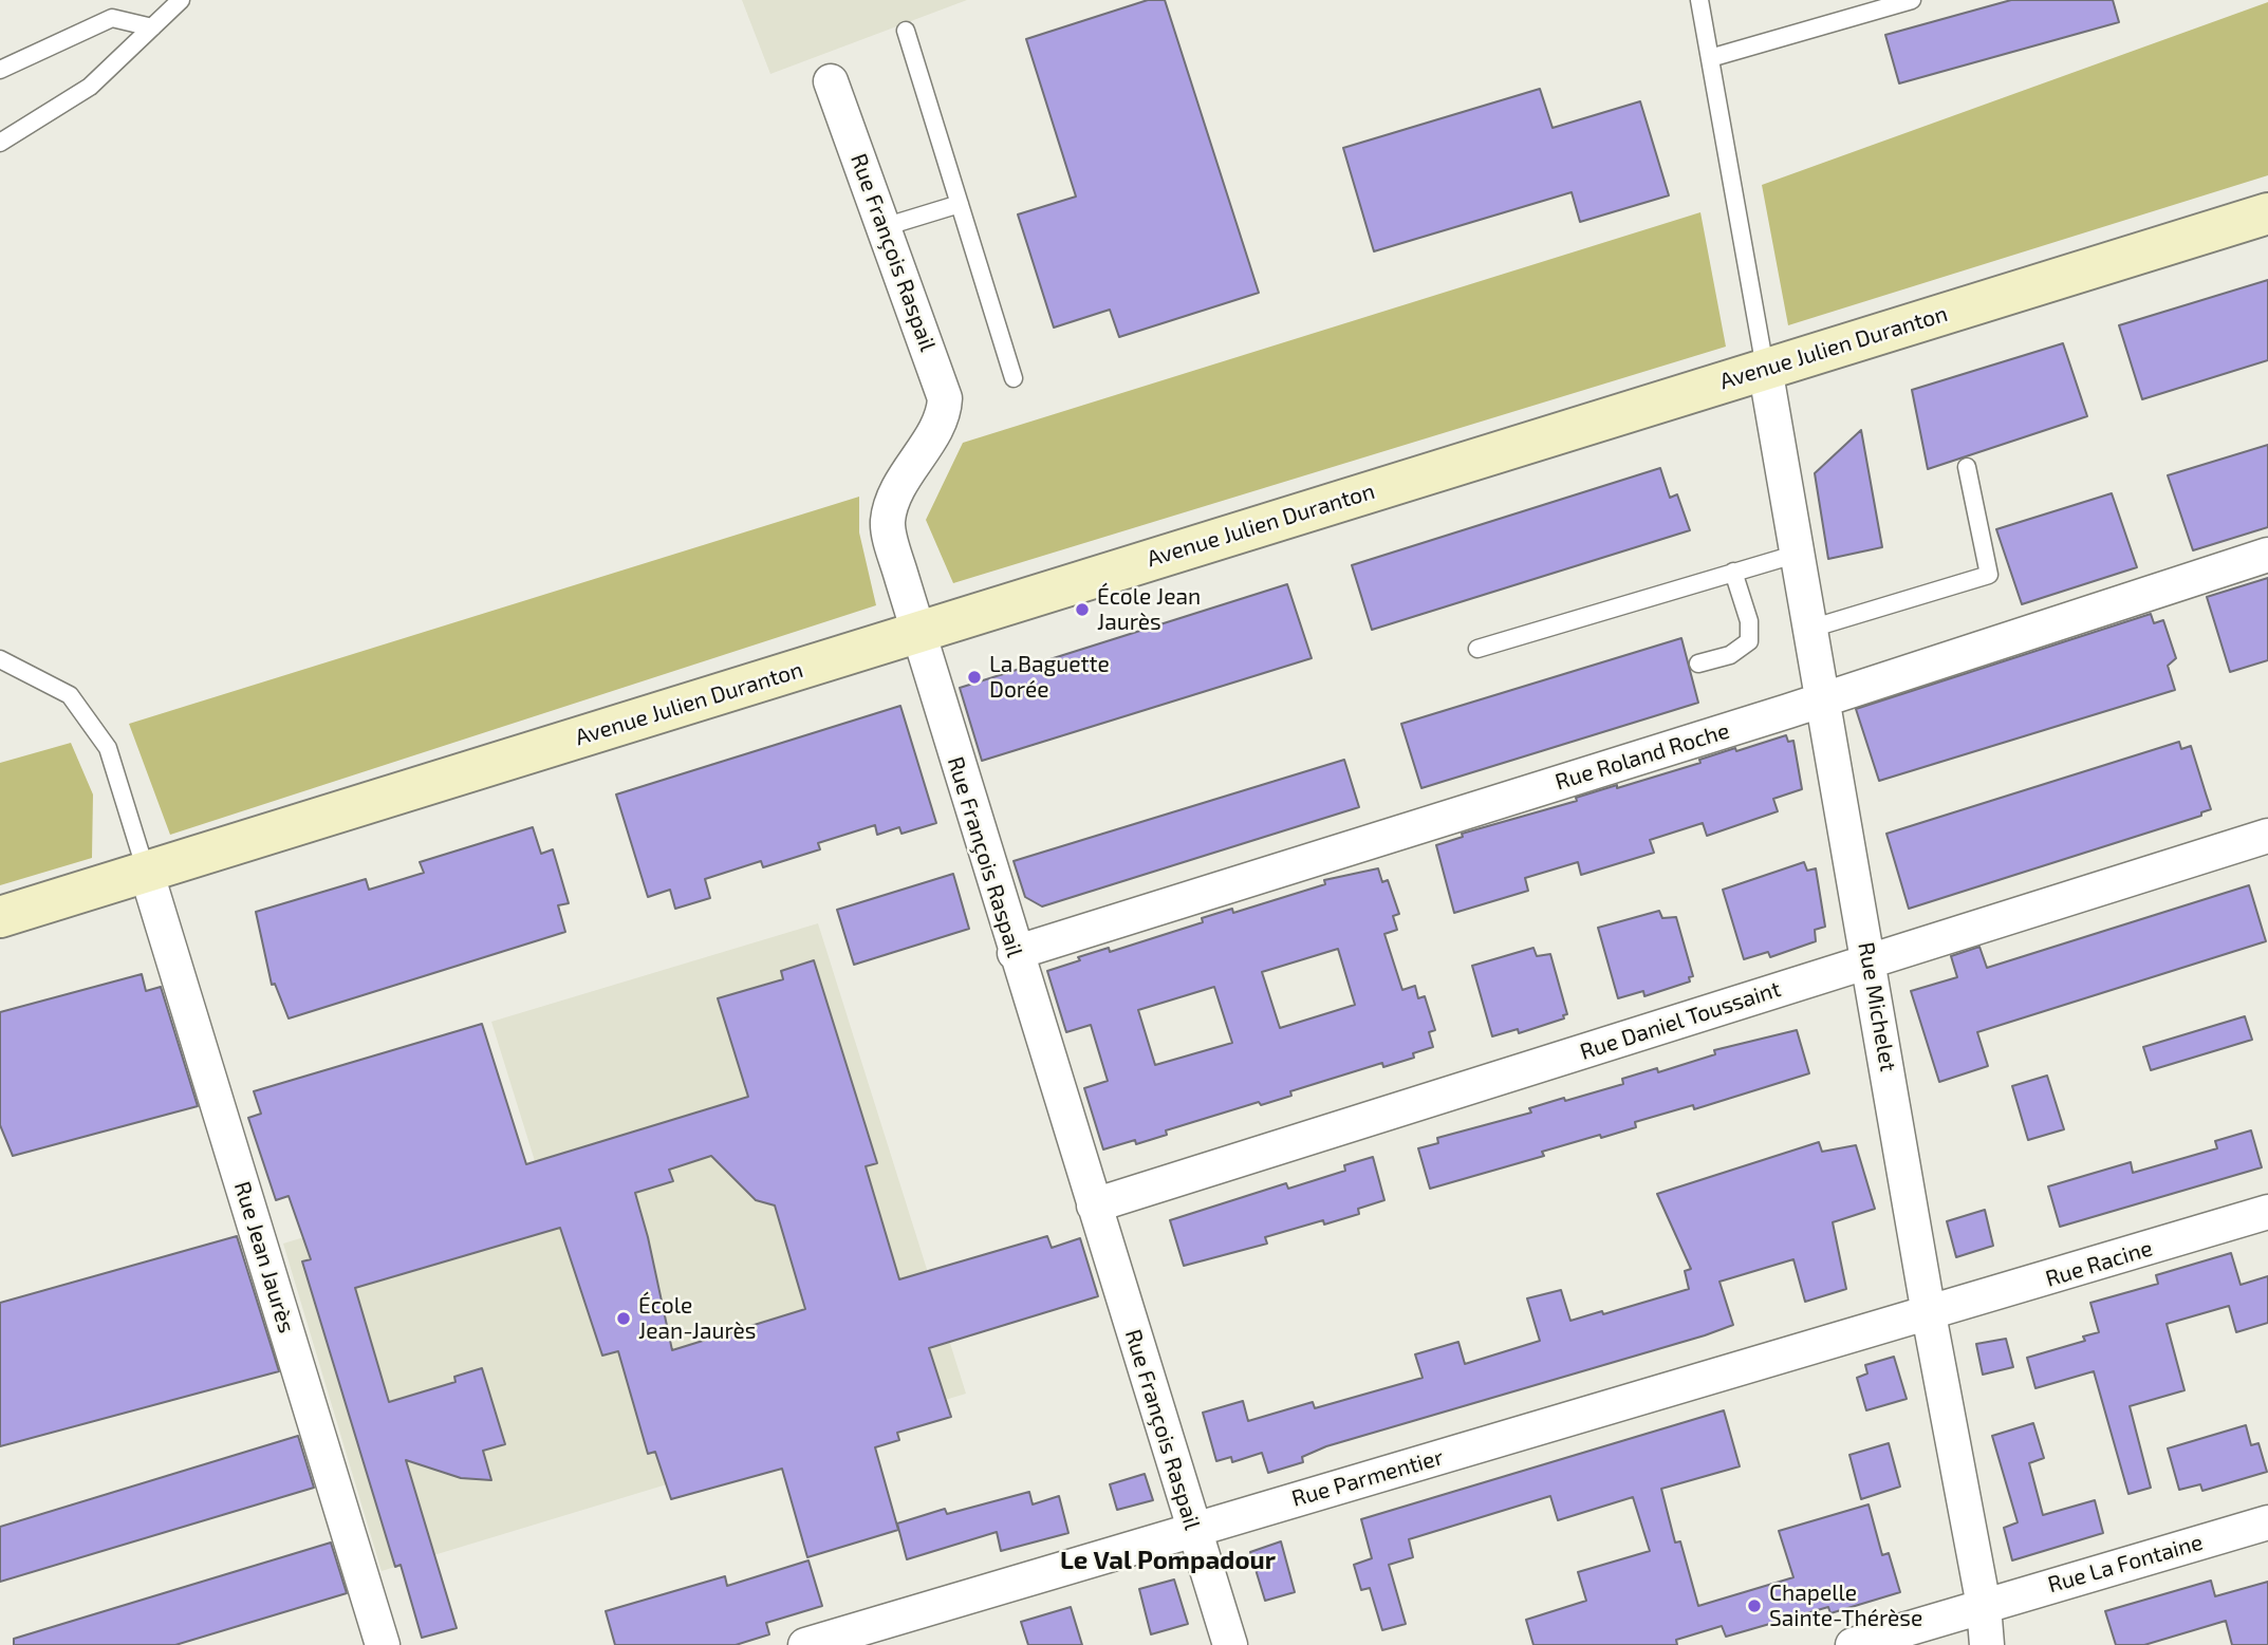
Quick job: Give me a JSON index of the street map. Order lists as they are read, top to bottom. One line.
{"streets":{"main road":["Avenue Julien Duranton"],"street":["Rue François Raspail","Rue Roland Roche","Rue Michelet","Rue Daniel Toussaint","Rue Jean Jaurès","Rue Racine","Rue Parmentier","Rue La Fontaine"]},"crossings":[["Rue François Raspail","Avenue Julien Duranton"],["Rue François Raspail","Rue Roland Roche"],["Rue François Raspail","Rue Daniel Toussaint"],["Rue François Raspail","Rue Parmentier"],["Avenue Julien Duranton","Rue Michelet"],["Avenue Julien Duranton","Rue Jean Jaurès"],["Rue Roland Roche","Rue Michelet"],["Rue Michelet","Rue Daniel Toussaint"],["Rue Michelet","Rue Racine"],["Rue Michelet","Rue Parmentier"],["Rue Michelet","Rue La Fontaine"],["Rue Racine","Rue Parmentier"]],"districts":["Le Val Pompadour"],"places":["École Jean Jaurès","La Baguette Dorée","École Jean-Jaurès","Chapelle Sainte-Thérèse"]}
